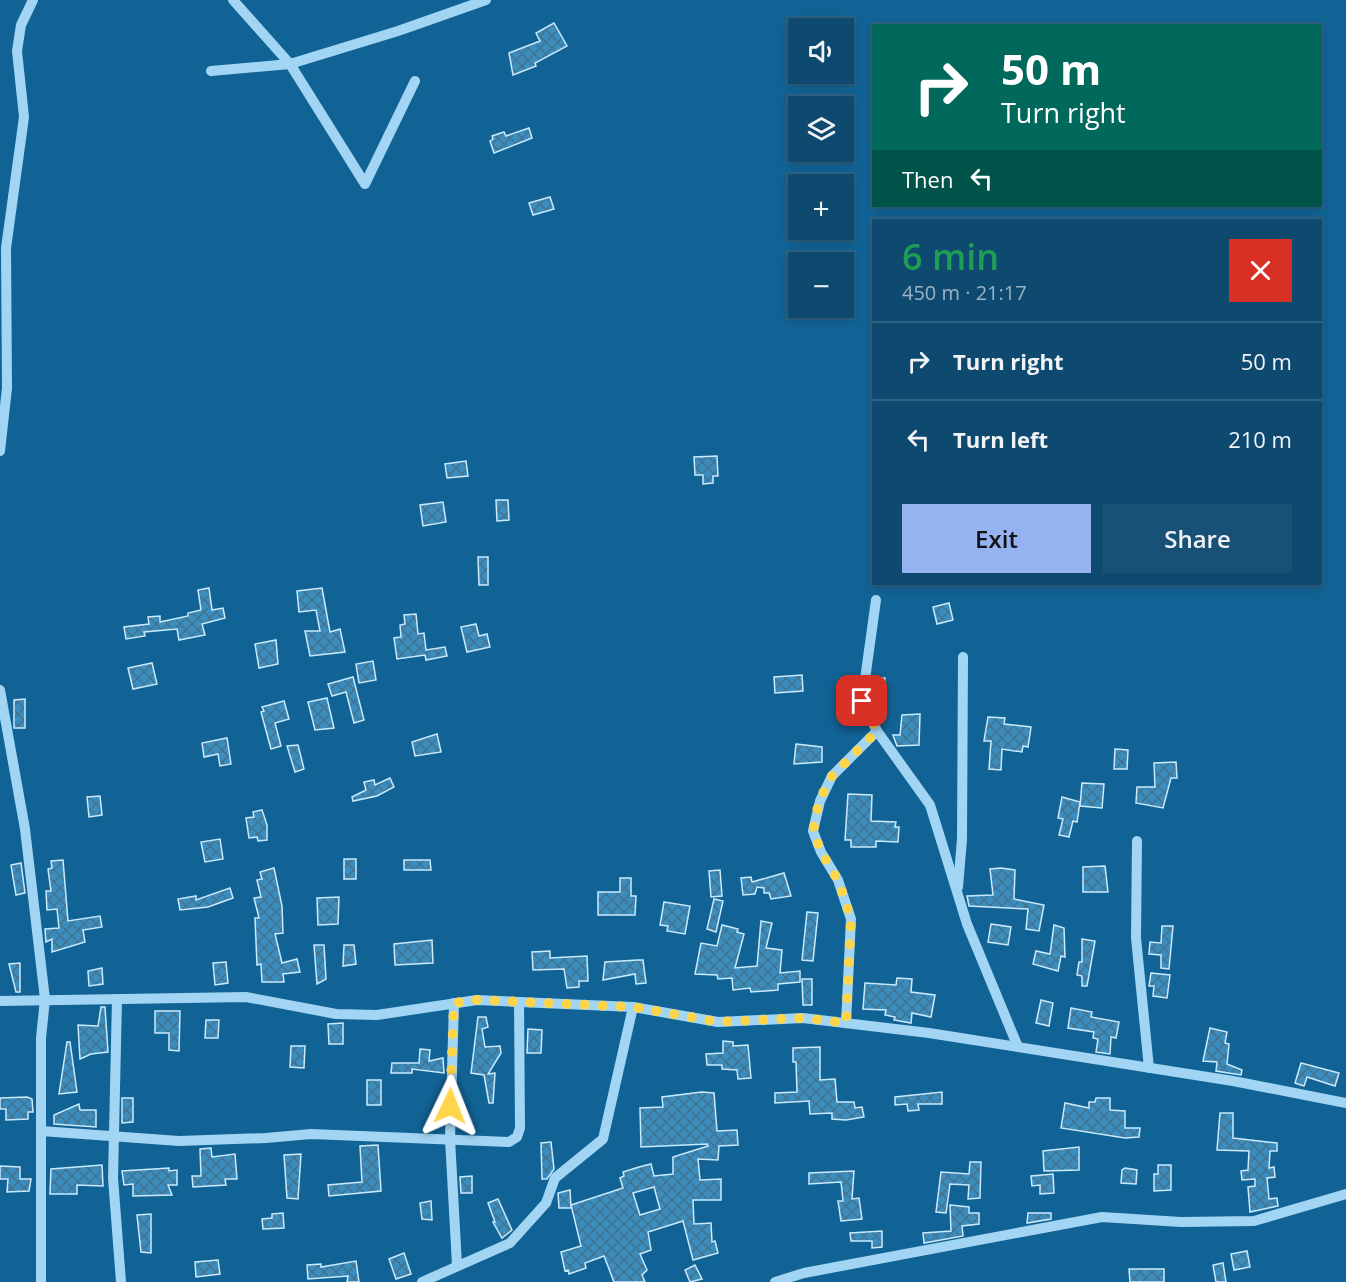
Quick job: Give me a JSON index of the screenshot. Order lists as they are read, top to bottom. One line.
{"page":{"map_buttons":["+","−"],"turn":["50 m","Turn right"],"then":"Then","heading":["6 min","450 m · 21:17"],"list":[{"name":"Turn right","value":"50 m"},{"name":"Turn left","value":"210 m"}],"buttons":["Exit","Share"]}}
